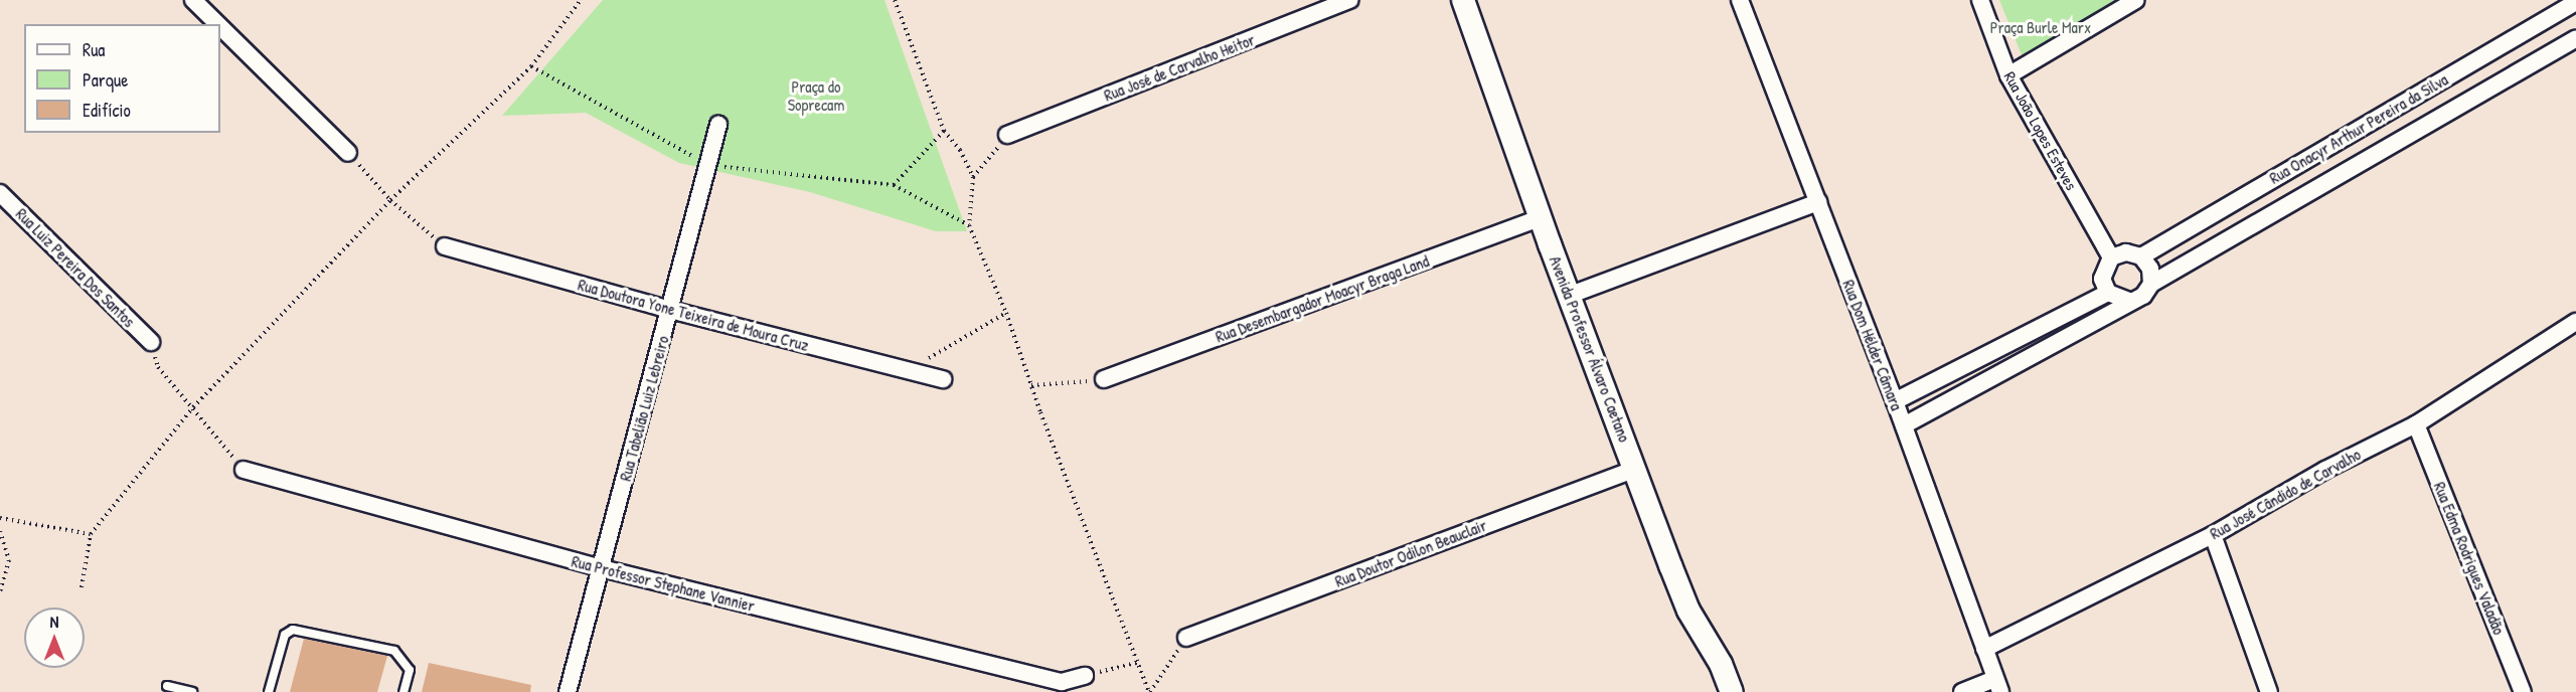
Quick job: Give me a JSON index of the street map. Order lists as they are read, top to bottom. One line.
{"streets":{"street":["Rua José de Carvalho Heitor","Rua Onacyr Arthur Pereira da Silva","Rua João Lopes Esteves","Rua Luiz Pereira Dos Santos","Rua Desembargador Moacyr Braga Land","Rua Doutora Yone Teixeira de Moura Cruz","Rua Dom Hélder Câmara","Avenida Professor Álvaro Caetano","Rua Tabelião Luiz Lebreiro","Rua José Cândido de Carvalho","Rua Doutor Odilon Beauclair","Rua Edma Rodrigues Valadão","Rua Professor Stephane Vannier"]},"crossings":[["Rua Onacyr Arthur Pereira da Silva","Rua João Lopes Esteves"],["Rua Desembargador Moacyr Braga Land","Avenida Professor Álvaro Caetano"],["Rua Doutora Yone Teixeira de Moura Cruz","Rua Tabelião Luiz Lebreiro"],["Rua Dom Hélder Câmara","Rua José Cândido de Carvalho"],["Avenida Professor Álvaro Caetano","Rua Doutor Odilon Beauclair"],["Rua Tabelião Luiz Lebreiro","Rua Professor Stephane Vannier"],["Rua José Cândido de Carvalho","Rua Edma Rodrigues Valadão"]],"parks":["Praça Burle Marx","Praça do Soprecam"],"legend":["Rua","Parque","Edifício"],"north":"top"}
